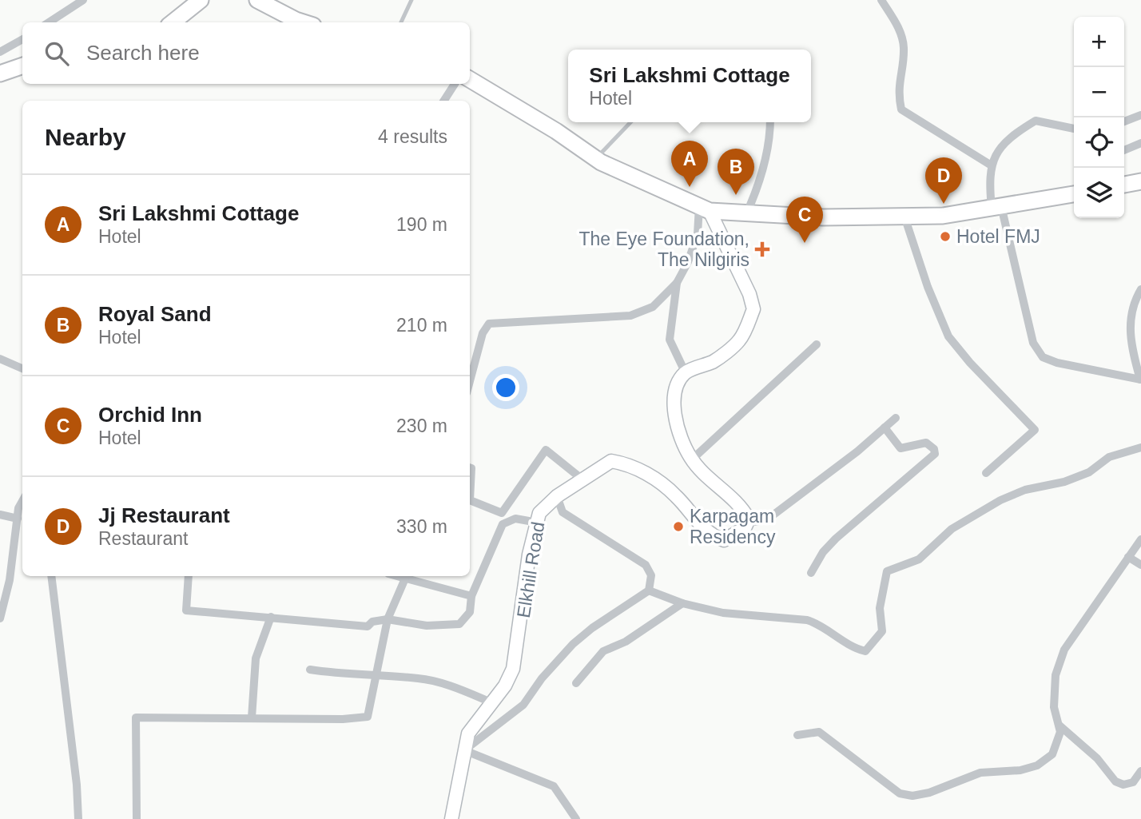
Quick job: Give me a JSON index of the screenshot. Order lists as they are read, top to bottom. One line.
{"streets":{"street":["Elkhill Road"]},"places":{"other":["Hotel FMJ","Karpagam Residency"],"health":["The Eye Foundation, The Nilgiris"]},"page":{"map_buttons":["+","−"],"search":"Search here","popup":["Sri Lakshmi Cottage","Hotel"],"heading":["Nearby","4 results"],"pins":["A","B","D","C"],"list":[{"mark":"A","name":"Sri Lakshmi Cottage","note":"Hotel","value":"190 m"},{"mark":"B","name":"Royal Sand","note":"Hotel","value":"210 m"},{"mark":"C","name":"Orchid Inn","note":"Hotel","value":"230 m"},{"mark":"D","name":"Jj Restaurant","note":"Restaurant","value":"330 m"}]}}
